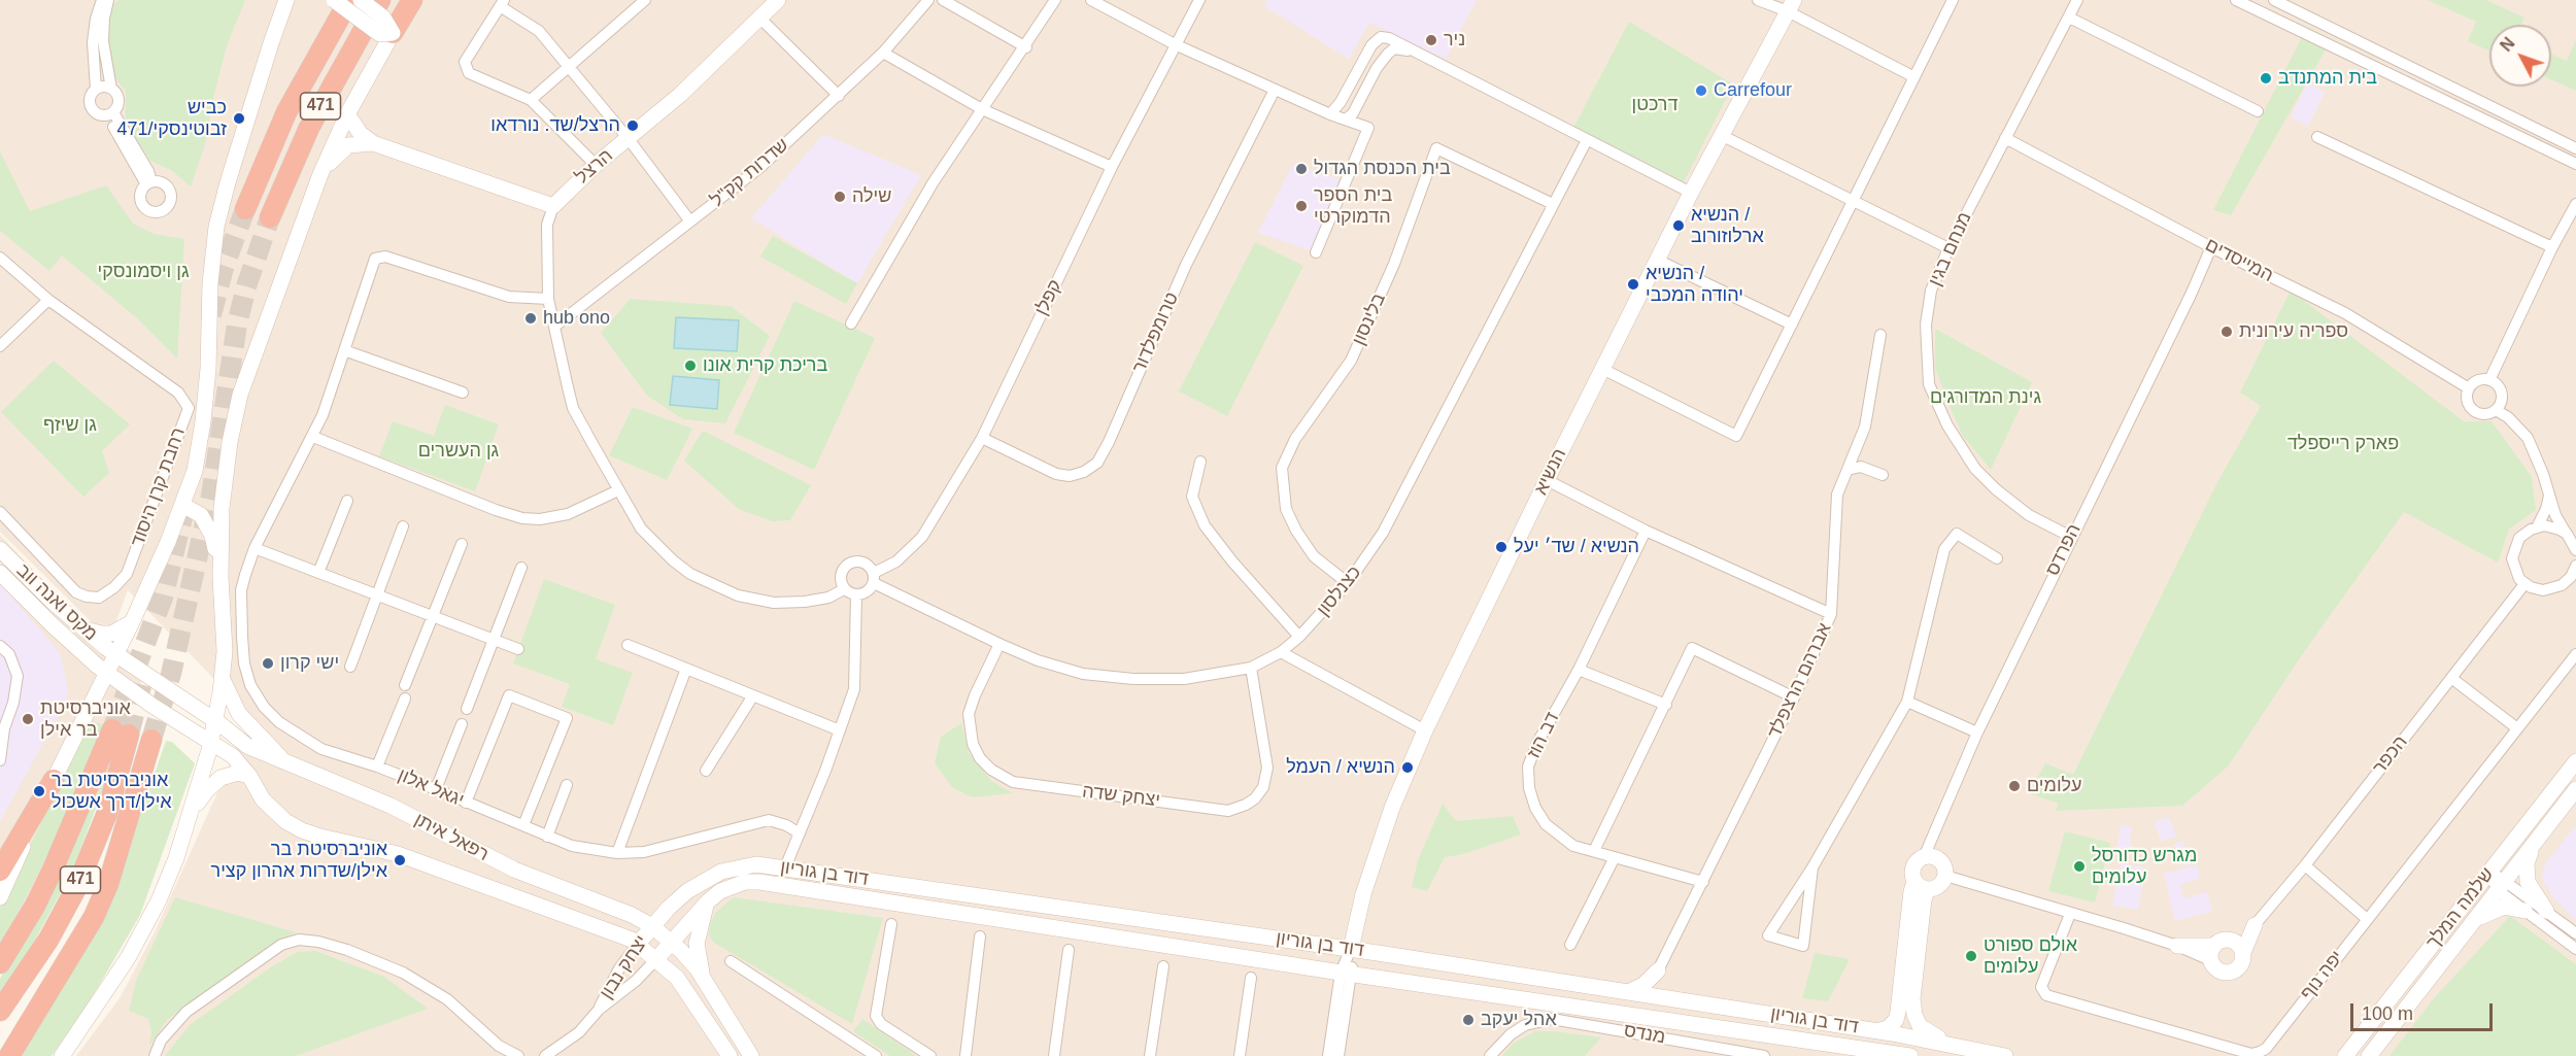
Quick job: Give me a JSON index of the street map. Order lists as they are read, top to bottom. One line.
{"streets":{"highway":["471"],"main road":["הרצל","הנשיא","מקס ואנה ווב","הכפר","רפאל איתן","דוד בן גוריון","שלמה המלך","יצחק נבון"],"street":["שדרות קק\"ל","מנחם בגין","המייסדים","קפלן","בלינסון","טרומפלדור","רחבת קרן היסוד","הפרדס","כצנלסון","אברהם הרצפלד","דב הוז","יגאל אלון","יצחק שדה","יפה נוף","מנדס"]},"crossings":[["מנחם בגין","המייסדים"],["מנחם בגין","הפרדס"],["המייסדים","הפרדס"],["קפלן","טרומפלדור"],["קפלן","כצנלסון"],["בלינסון","כצנלסון"],["הנשיא","דוד בן גוריון"],["כצנלסון","יצחק שדה"],["מקס ואנה ווב","רפאל איתן"],["אברהם הרצפלד","דב הוז"],["רפאל איתן","דוד בן גוריון"],["רפאל איתן","יצחק נבון"],["דוד בן גוריון","יצחק נבון"]],"parks":["דרכטן","גן ויסמונסקי","גינת המדורגים","גן שיזף","פארק רייספלד","גן העשרים"],"places":["ניר","בית המתנדב","Carrefour","כביש 471/זבוטינסקי","הרצל/שד. נורדאו","בית הכנסת הגדול","שילה","בית הספר הדמוקרטי","הנשיא / ארלוזורוב","הנשיא / יהודה המכבי","hub ono","ספריה עירונית","בריכת קרית אונו","הנשיא / שד׳ יעל","ישי קרון","אוניברסיטת בר אילן","הנשיא / העמל","עלומים","אוניברסיטת בר אילן/דרך אשכול","אוניברסיטת בר אילן/שדרות אהרון קציר","מגרש כדורסל עלומים","אולם ספורט עלומים","אהל יעקב"],"scale_bar":"100 m","north":"top left"}
